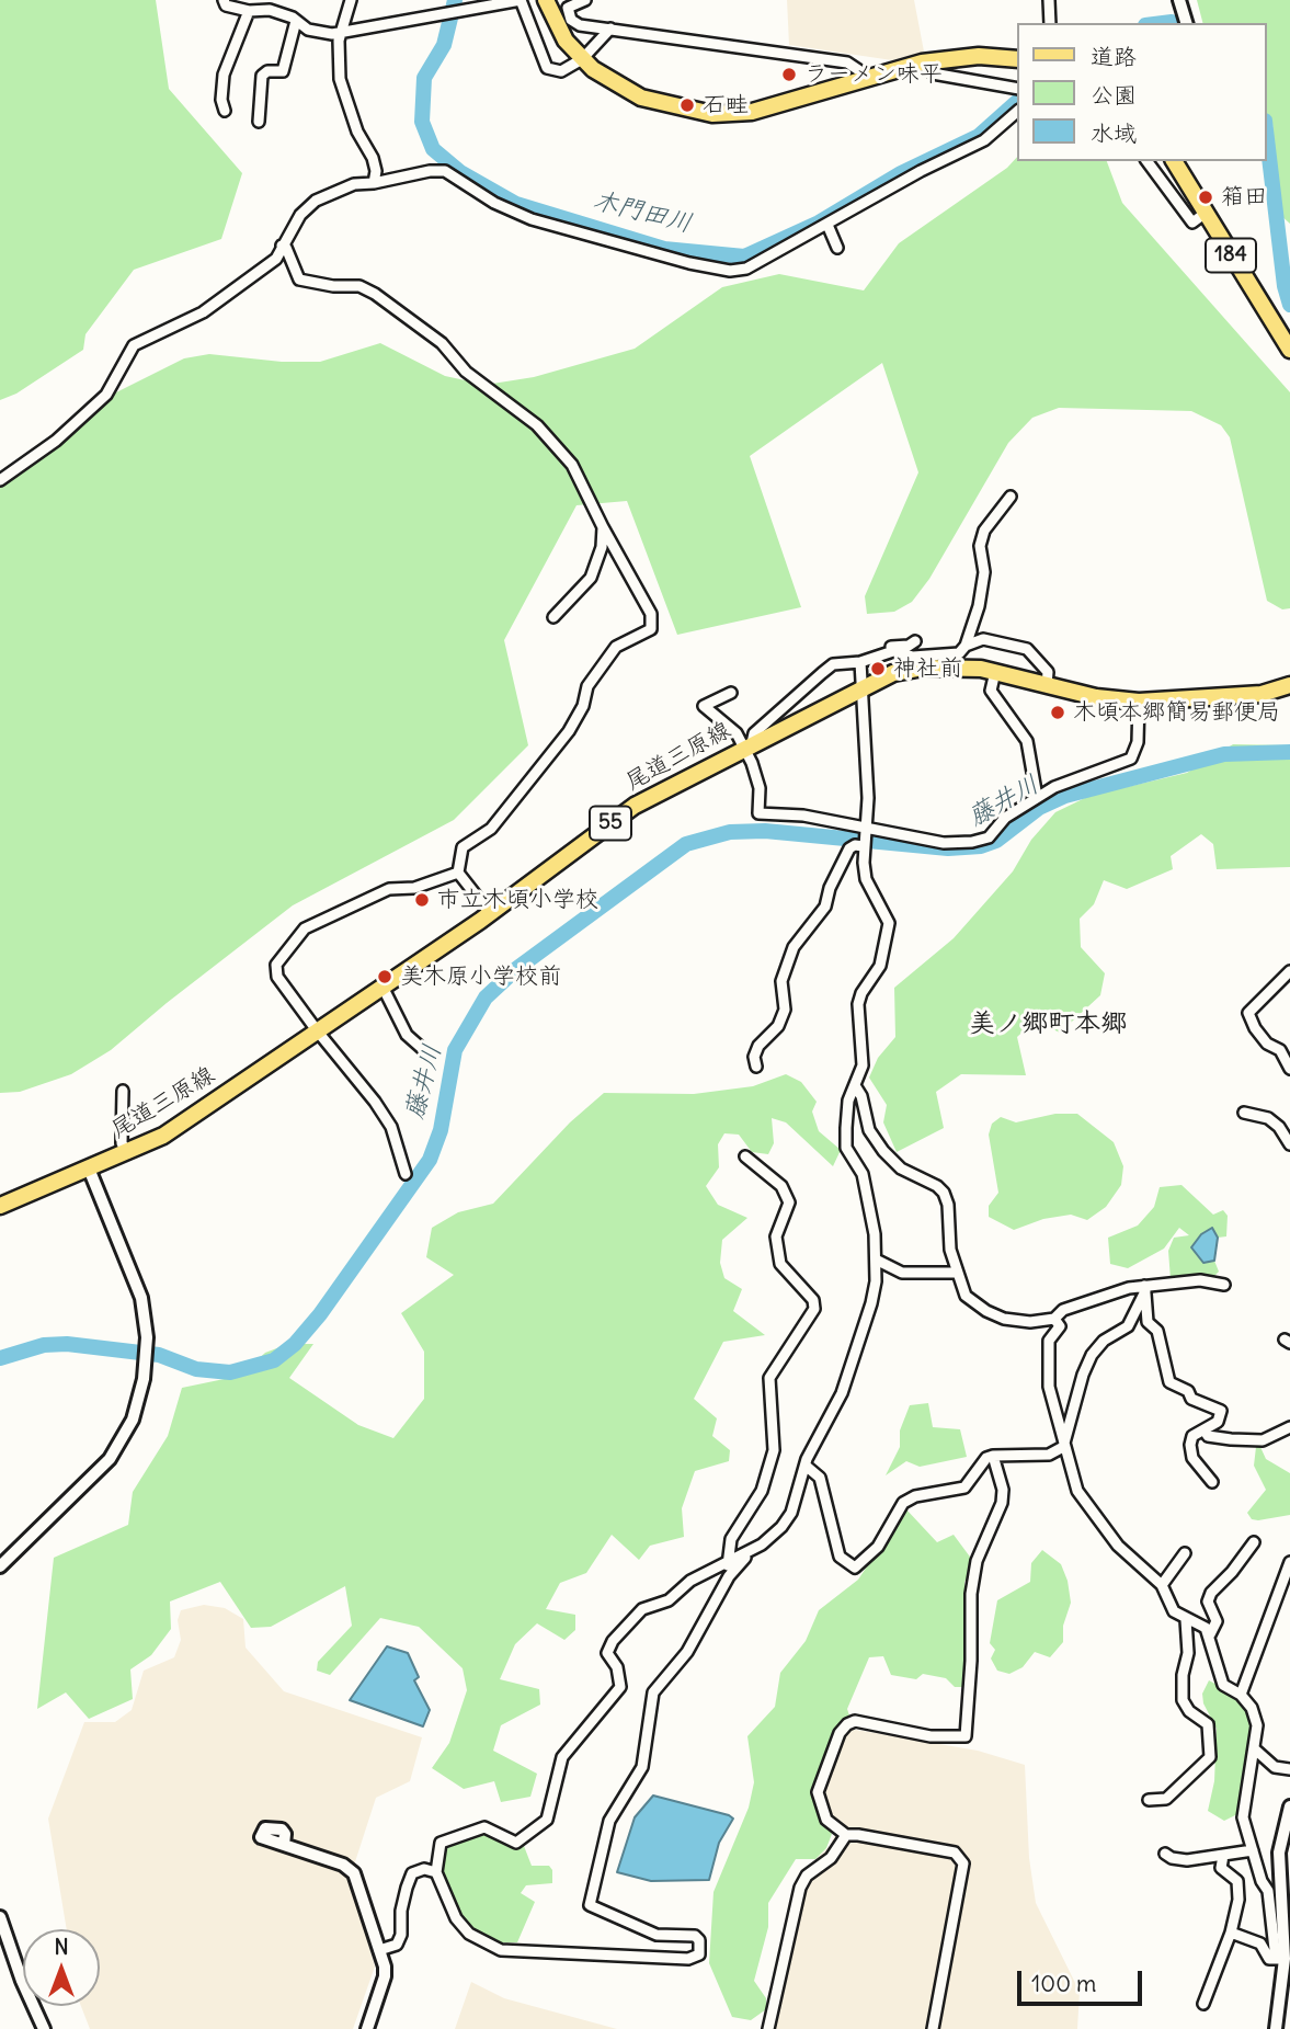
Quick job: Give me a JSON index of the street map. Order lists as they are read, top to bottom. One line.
{"streets":{"main road":["184","尾道三原線","55"]},"districts":["美ノ郷町本郷"],"water":["木門田川","藤井川"],"places":["ラーメン味平","石畦","箱田","神社前","木頃本郷簡易郵便局","市立木頃小学校","美木原小学校前"],"legend":["道路","公園","水域"],"scale_bar":"100 m","north":"top"}
